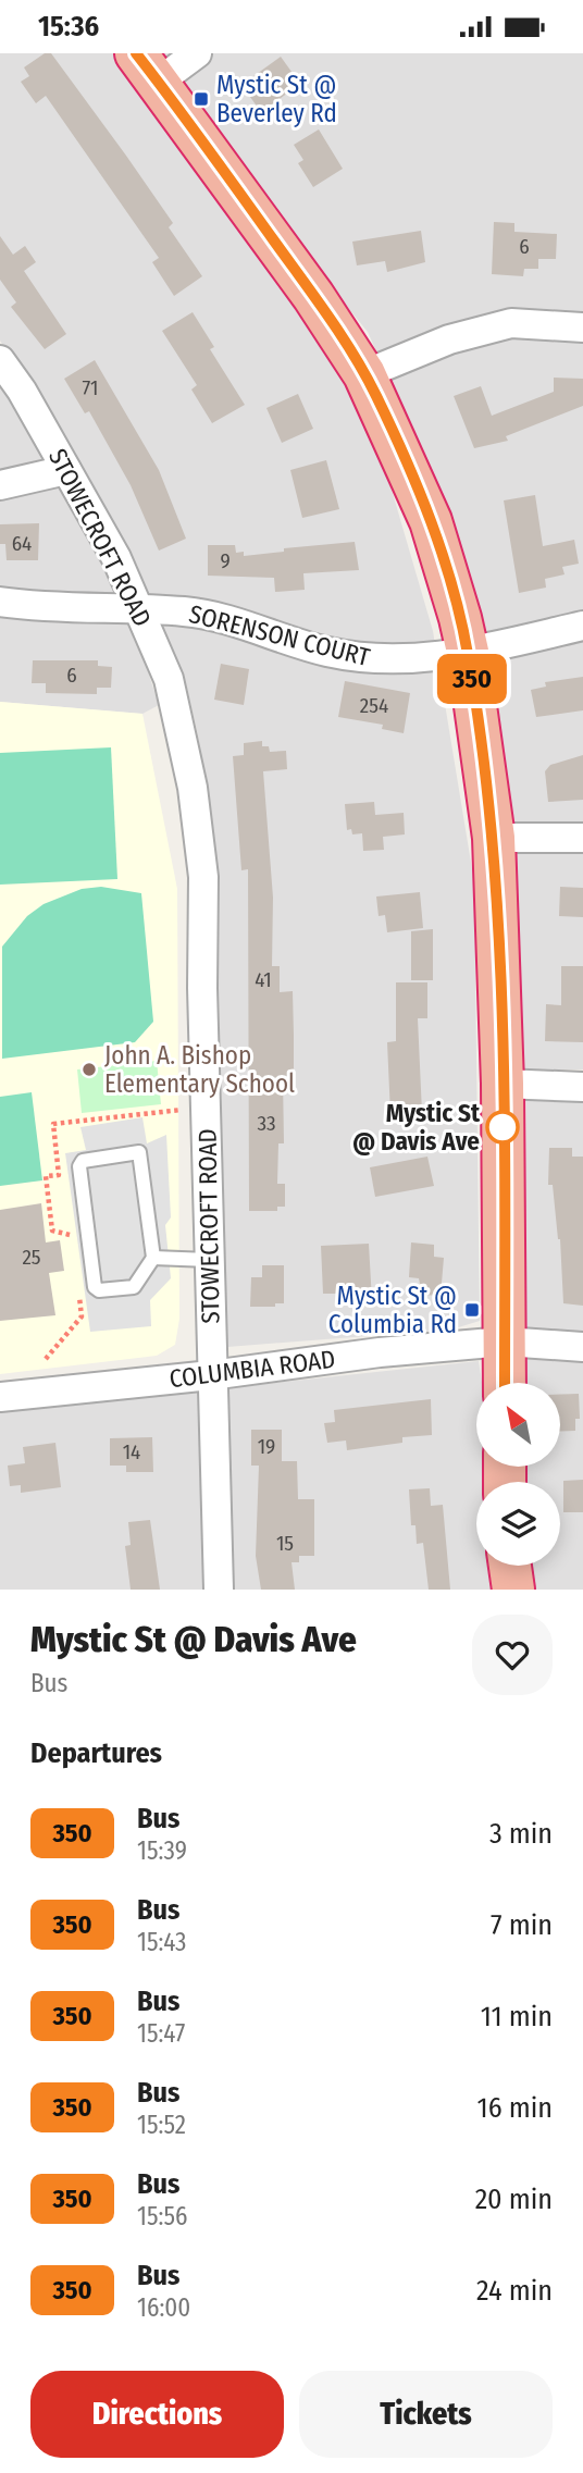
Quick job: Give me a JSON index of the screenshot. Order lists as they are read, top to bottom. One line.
{"streets":{"street":["STOWECROFT ROAD","SORENSON COURT","COLUMBIA ROAD"]},"crossings":[["STOWECROFT ROAD","SORENSON COURT"],["STOWECROFT ROAD","COLUMBIA ROAD"]],"places":{"transit":["Mystic St @ Beverley Rd","Mystic St @ Columbia Rd"],"other":["John A. Bishop Elementary School","Mystic St @ Davis Ave"]},"lines":["bus line 350"],"house_numbers":["6","71","64","9","6","254","41","33","25","19","14","15"],"north":"top left","page":{"status":"15:36","on_map":"350","heading":[["Mystic St @ Davis Ave","Bus"],"Departures"],"list":[{"mark":"350","name":"Bus","note":"15:39","value":"3 min"},{"mark":"350","name":"Bus","note":"15:43","value":"7 min"},{"mark":"350","name":"Bus","note":"15:47","value":"11 min"},{"mark":"350","name":"Bus","note":"15:52","value":"16 min"},{"mark":"350","name":"Bus","note":"15:56","value":"20 min"},{"mark":"350","name":"Bus","note":"16:00","value":"24 min"}],"buttons":["Directions","Tickets"]}}
